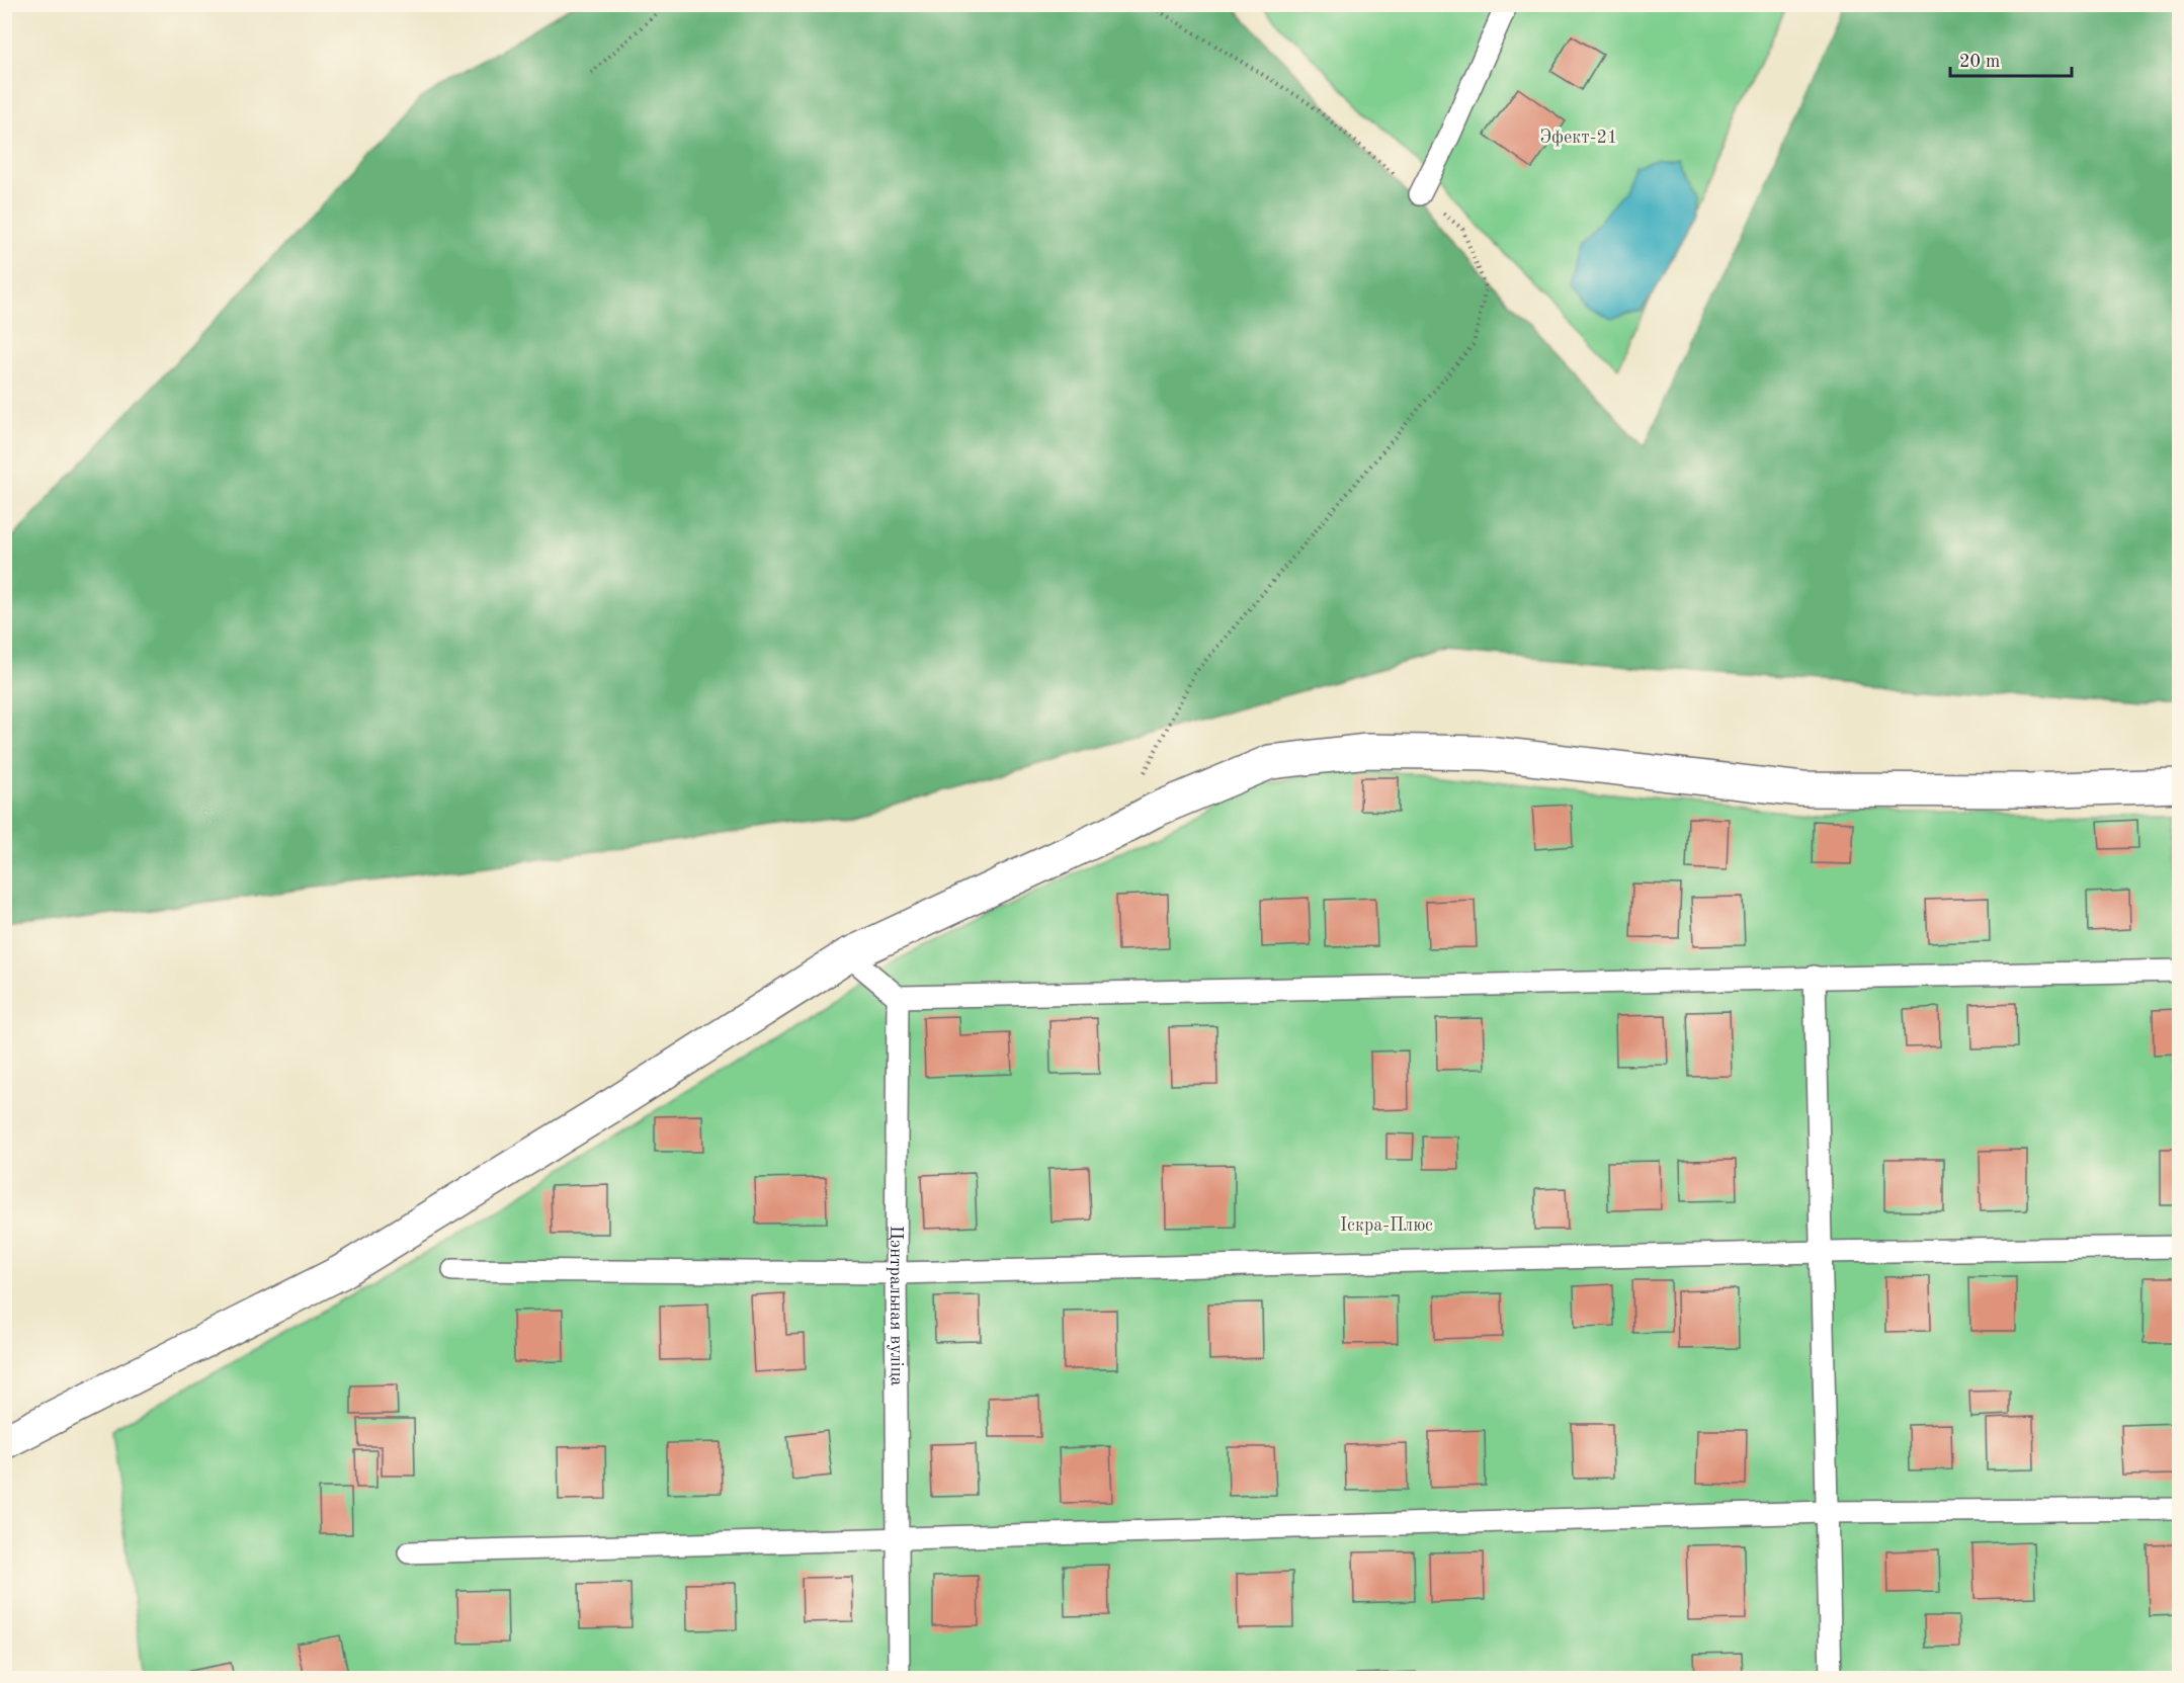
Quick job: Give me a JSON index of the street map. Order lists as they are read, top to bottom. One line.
{"streets":{"lane":["Цэнтральная вуліца"]},"parks":["Эфект-21","Іскра-Плюс"],"scale_bar":"20 m"}
